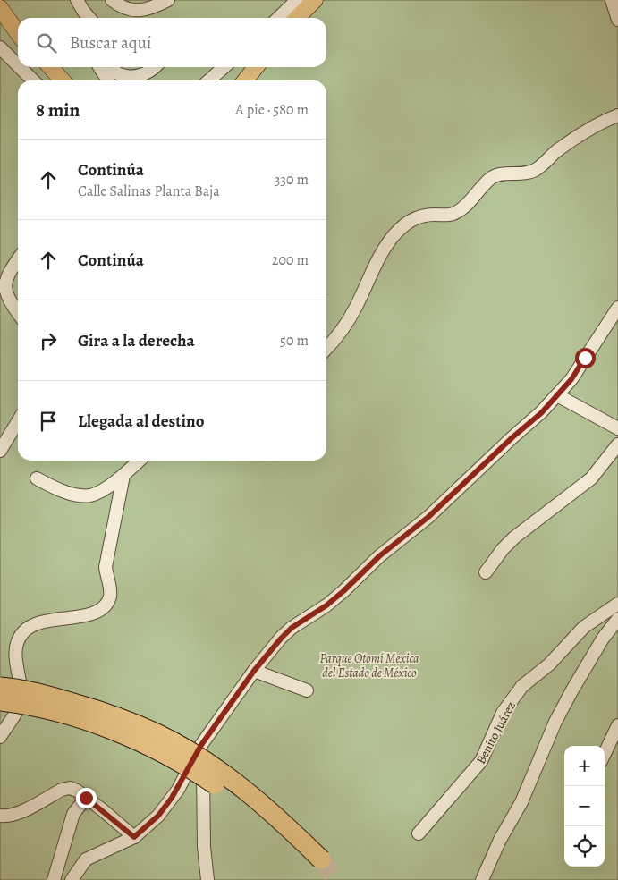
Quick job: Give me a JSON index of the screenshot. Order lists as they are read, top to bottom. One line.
{"streets":{"street":["Benito Juárez"]},"parks":["Parque Otomí Mexica del Estado de México"],"page":{"search":"Buscar aquí","heading":["8 min","A pie · 580 m"],"list":[["Continúa","Calle Salinas Planta Baja","330 m"],["Continúa","200 m"],["Gira a la derecha","50 m"],"Llegada al destino"],"map_buttons":["+","−"]}}
